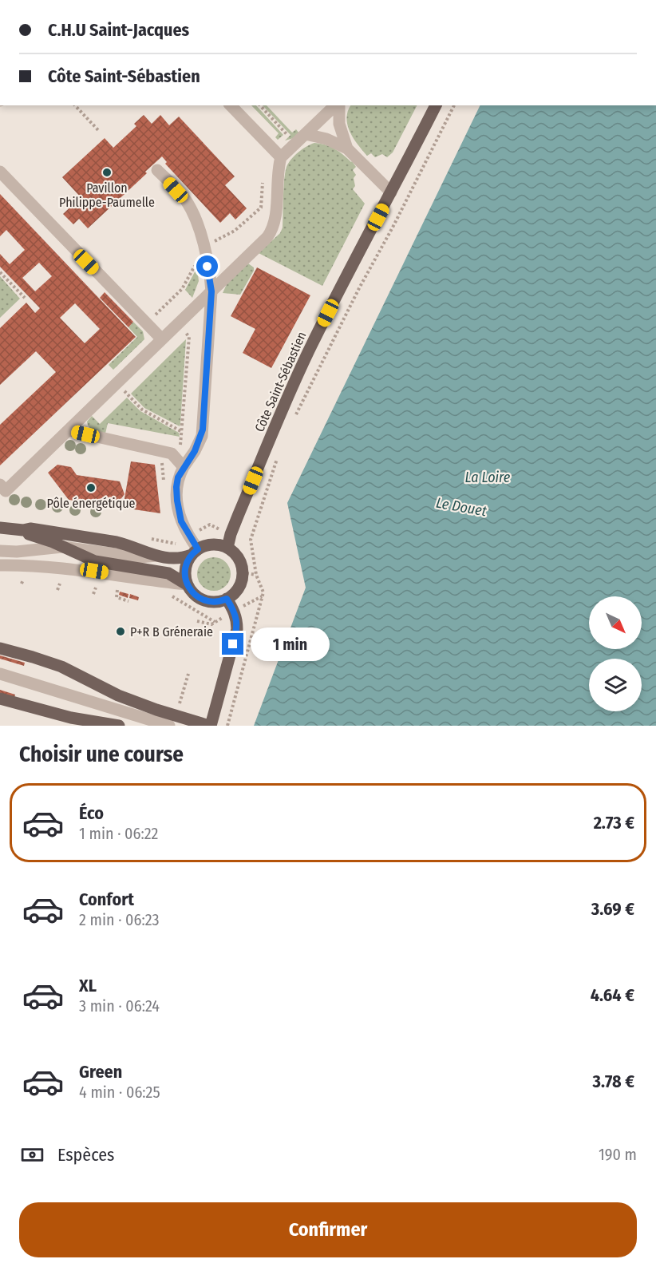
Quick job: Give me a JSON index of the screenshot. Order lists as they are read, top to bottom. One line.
{"streets":{"main road":["Côte Saint-Sébastien"]},"water":["La Loire","Le Douet"],"places":["Pavillon Philippe-Paumelle","Pôle énergétique","P+R B Gréneraie"],"north":"bottom right","page":{"banner":["C.H.U Saint-Jacques","Côte Saint-Sébastien"],"bubble":"1 min","heading":"Choisir une course","list":[{"name":"Éco","note":"1 min · 06:22","value":"2.73 €"},{"name":"Confort","note":"2 min · 06:23","value":"3.69 €"},{"name":"XL","note":"3 min · 06:24","value":"4.64 €"},{"name":"Green","note":"4 min · 06:25","value":"3.78 €"}],"pay":["Espèces","190 m"],"buttons":"Confirmer"}}
